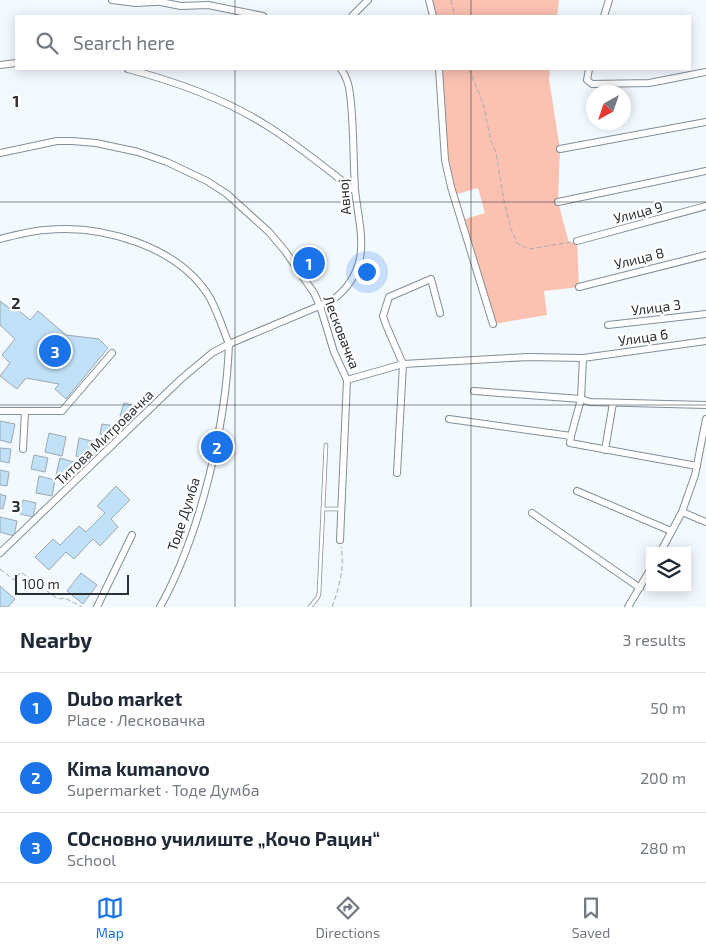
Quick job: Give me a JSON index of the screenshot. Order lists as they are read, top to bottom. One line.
{"streets":{"street":["Авној","Улица 9","Улица 8","Улица 3","Лесковачка","Улица 6","Титова Митровачка","Тоде Думба"]},"crossings":[["Авној","Лесковачка"],["Лесковачка","Улица 6"],["Титова Митровачка","Тоде Думба"]],"scale_bar":"100 m","north":"bottom left","page":{"search":"Search here","pins":["1","3","2"],"scale":"100 m","heading":["Nearby","3 results"],"list":[{"mark":"1","name":"Dubo market","note":"Place · Лесковачка","value":"50 m"},{"mark":"2","name":"Kima kumanovo","note":"Supermarket · Тоде Думба","value":"200 m"},{"mark":"3","name":"СОсновно училиште „Кочо Рацин“","note":"School","value":"280 m"}],"nav":["Map","Directions","Saved"]},"grid":{"rows":["1","2","3"]}}
